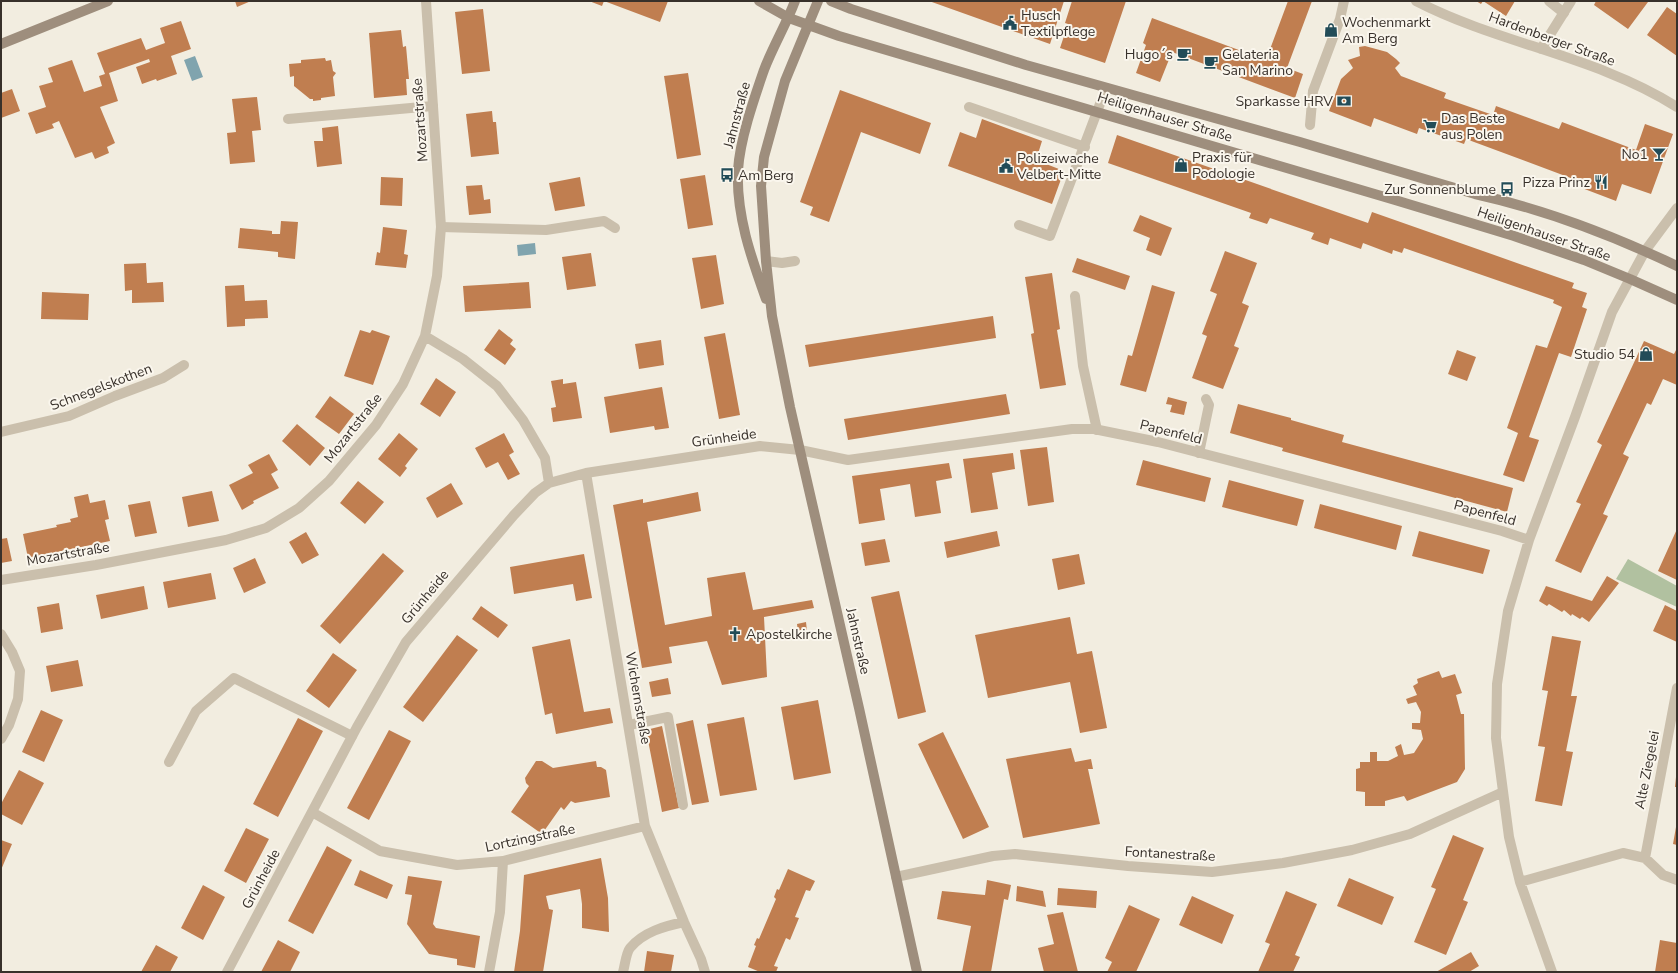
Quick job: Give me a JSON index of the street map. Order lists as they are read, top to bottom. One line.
{"streets":{"main road":["Jahnstraße","Heiligenhauser Straße"],"street":["Hardenberger Straße","Mozartstraße","Schnegelskothen","Papenfeld","Grünheide","Wichernstraße","Alte Ziegelei","Lortzingstraße","Fontanestraße"]},"crossings":[["Jahnstraße","Heiligenhauser Straße"],["Jahnstraße","Papenfeld"],["Jahnstraße","Grünheide"],["Jahnstraße","Fontanestraße"],["Papenfeld","Grünheide"],["Grünheide","Wichernstraße"],["Grünheide","Lortzingstraße"],["Wichernstraße","Lortzingstraße"]],"places":{"public building":["Husch Textilpflege","Polizeiwache Velbert-Mitte"],"shop":["Wochenmarkt Am Berg","Praxis für Podologie","Studio 54"],"cafe":["Hugo´s","Gelateria San Marino"],"bank":["Sparkasse HRV"],"supermarket":["Das Beste aus Polen"],"bar":["No1"],"bus stop":["Am Berg","Zur Sonnenblume"],"restaurant":["Pizza Prinz"],"church":["Apostelkirche"]}}
